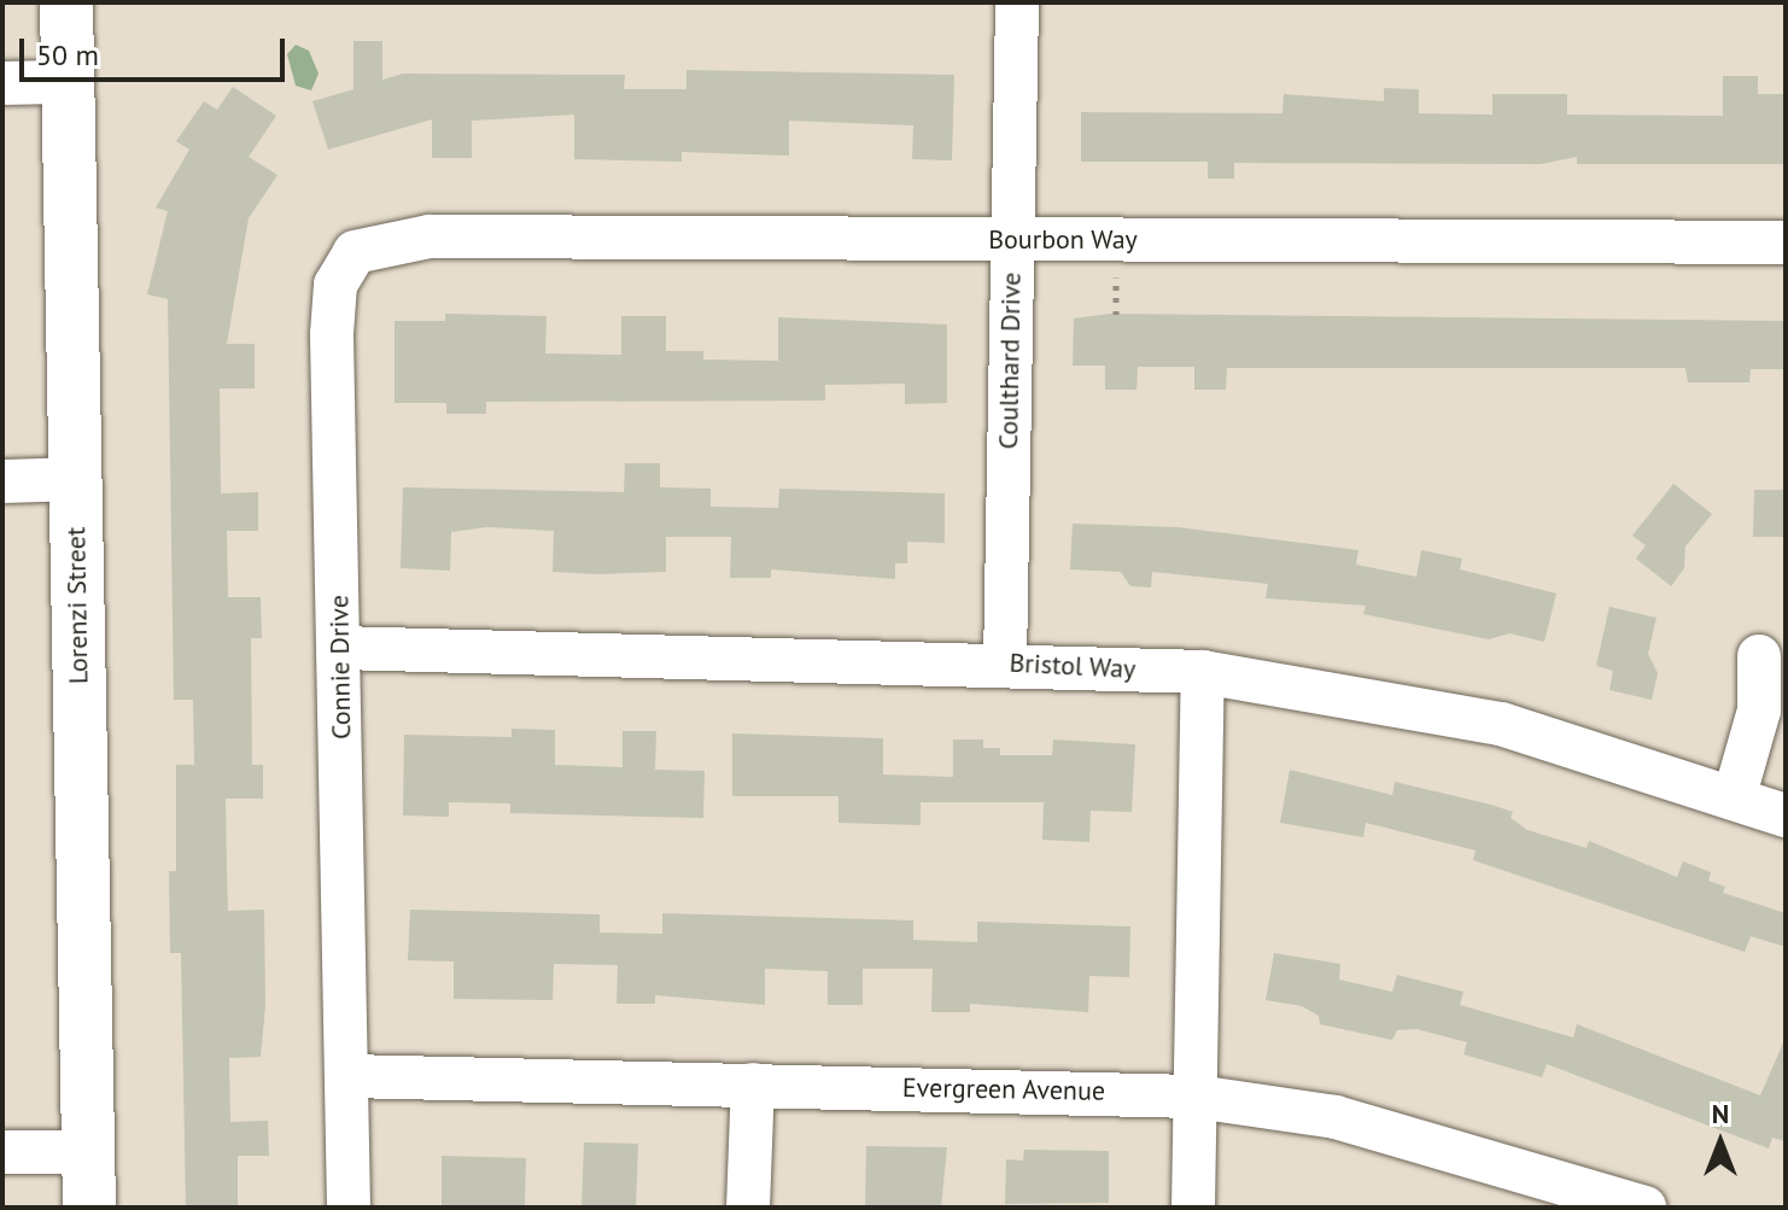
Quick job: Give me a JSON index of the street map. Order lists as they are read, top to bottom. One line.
{"streets":{"street":["Bourbon Way","Coulthard Drive","Lorenzi Street","Bristol Way","Connie Drive","Evergreen Avenue"]},"crossings":[["Bourbon Way","Coulthard Drive"],["Bourbon Way","Connie Drive"],["Coulthard Drive","Bristol Way"],["Bristol Way","Connie Drive"],["Connie Drive","Evergreen Avenue"]],"scale_bar":"50 m","north":"top"}
